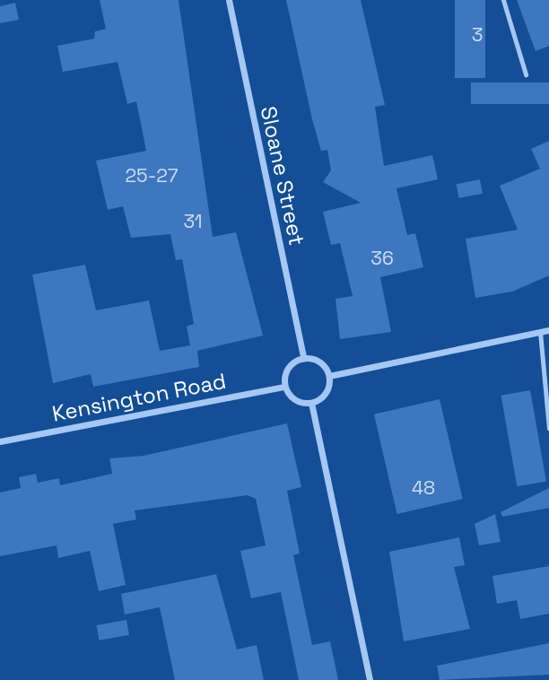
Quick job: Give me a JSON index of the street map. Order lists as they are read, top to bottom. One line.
{"streets":{"street":["Sloane Street","Kensington Road"]},"crossings":[["Sloane Street","Kensington Road"]],"house_numbers":["3","25-27","31","36","48"]}
